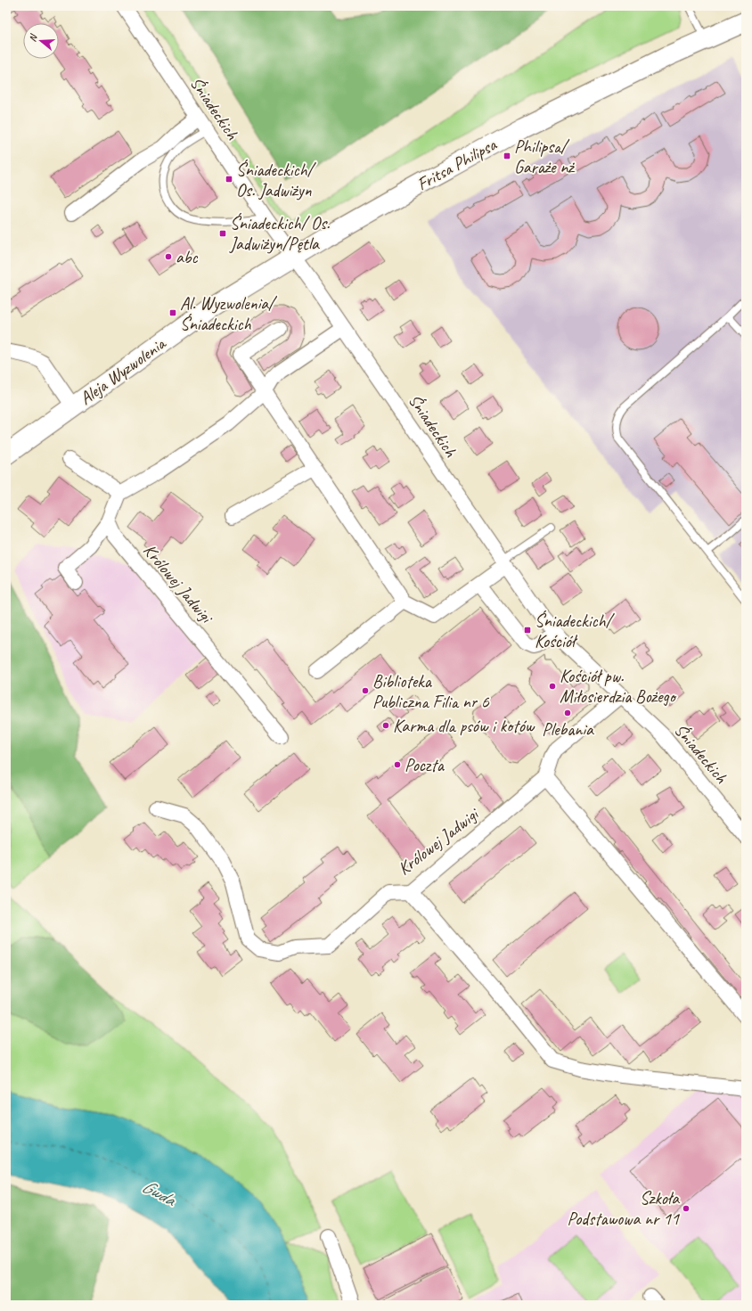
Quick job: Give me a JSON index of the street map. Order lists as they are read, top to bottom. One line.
{"streets":{"street":["Śniadeckich","Fritsa Philipsa","Aleja Wyzwolenia","Królowej Jadwigi"]},"crossings":[["Śniadeckich","Fritsa Philipsa"],["Śniadeckich","Aleja Wyzwolenia"],["Fritsa Philipsa","Aleja Wyzwolenia"]],"water":["Gwda"],"places":{"transit":["Philipsa/ Garaże nż","Śniadeckich/ Os. Jadwiżyn","Śniadeckich/ Os. Jadwiżyn/Pętla","Al. Wyzwolenia/ Śniadeckich","Śniadeckich/ Kościół"],"other":["abc","Kościół pw. Miłosierdzia Bożego","Biblioteka Publiczna Filia nr 6","Plebania","Karma dla psów i kotów","Poczta","Szkoła Podstawowa nr 11"]},"north":"left"}
